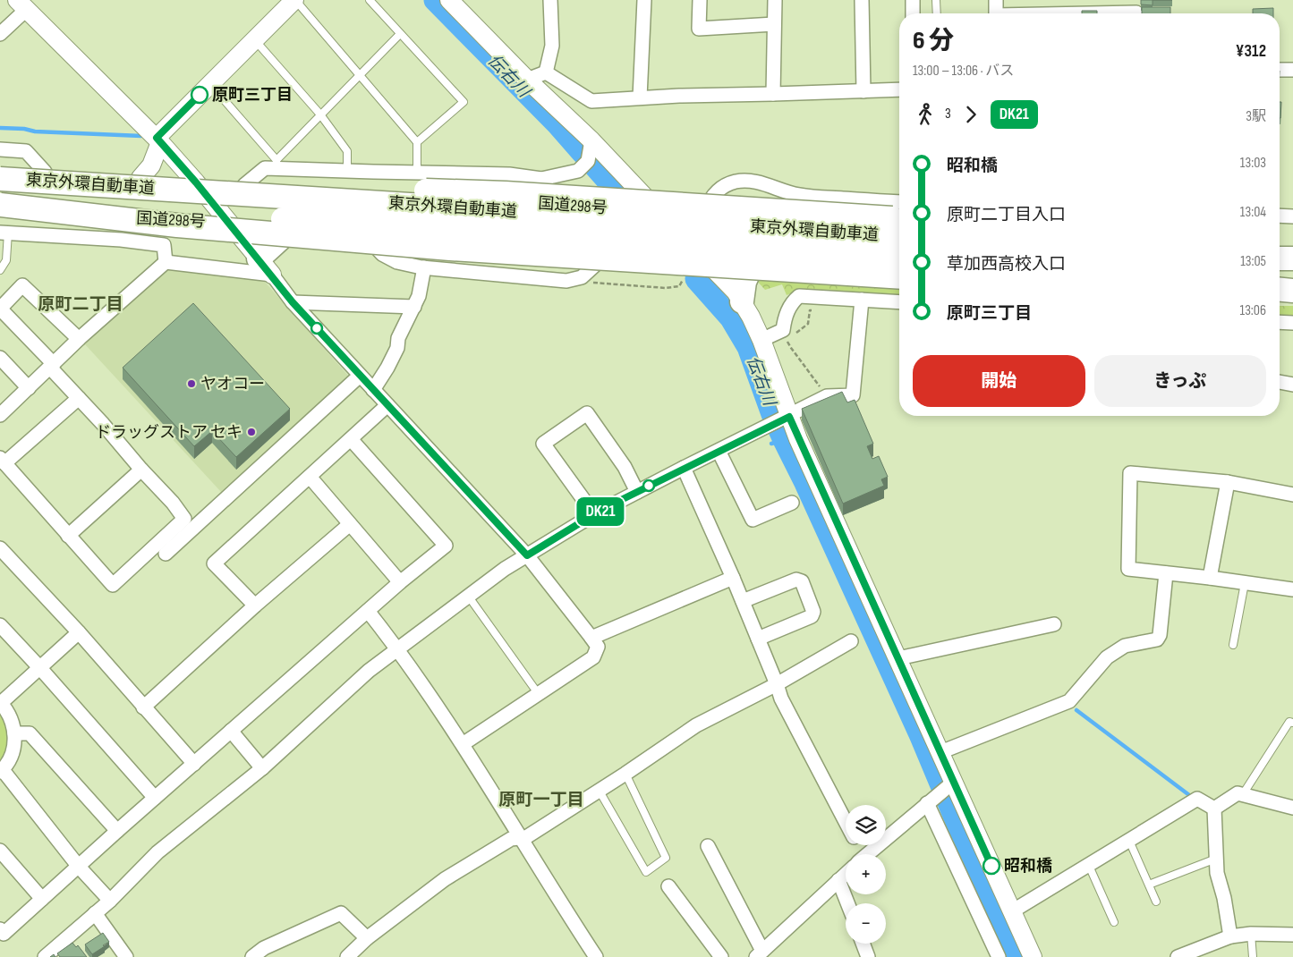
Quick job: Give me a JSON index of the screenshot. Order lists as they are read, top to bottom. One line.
{"streets":{"highway":["東京外環自動車道","国道298号"]},"crossings":[["東京外環自動車道","国道298号"]],"districts":["原町二丁目","原町一丁目"],"water":["伝右川"],"places":["原町三丁目","ヤオコー","ドラッグストア セキ","昭和橋"],"lines":["bus line DK21"],"page":{"on_map":"DK21","heading":["6 分","13:00 – 13:06 · バス","¥312"],"legs":["3","DK21","3駅"],"list":[{"name":"昭和橋","value":"13:03"},{"name":"原町二丁目入口","value":"13:04"},{"name":"草加西高校入口","value":"13:05"},{"name":"原町三丁目","value":"13:06"}],"buttons":["開始","きっぷ"],"map_buttons":["+","−"]}}
